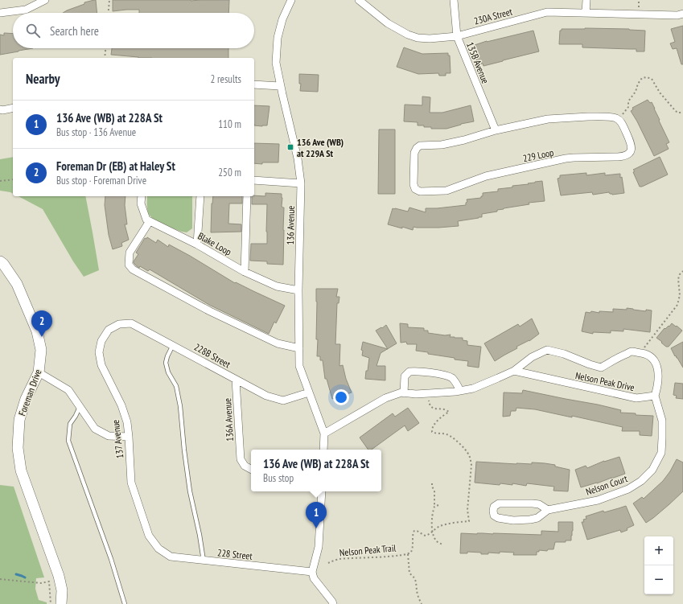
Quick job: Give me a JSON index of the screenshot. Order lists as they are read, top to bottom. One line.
{"streets":{"street":["230A Street","135B Avenue","229 Loop","136 Avenue","Blake Loop","228B Street","Nelson Peak Drive","Foreman Drive","136A Avenue","137 Avenue","Nelson Court","228 Street"],"path":["Nelson Peak Trail"]},"crossings":[["230A Street","135B Avenue"],["135B Avenue","229 Loop"],["136 Avenue","Blake Loop"],["136 Avenue","228B Street"],["136 Avenue","Nelson Peak Drive"],["228B Street","136A Avenue"],["228B Street","137 Avenue"],["Nelson Peak Drive","Nelson Court"],["137 Avenue","228 Street"]],"places":{"transit":["136 Ave (WB) at 229A St"]},"page":{"search":"Search here","heading":["Nearby","2 results"],"list":[{"mark":"1","name":"136 Ave (WB) at 228A St","note":"Bus stop · 136 Avenue","value":"110 m"},{"mark":"2","name":"Foreman Dr (EB) at Haley St","note":"Bus stop · Foreman Drive","value":"250 m"}],"pins":["2","1"],"popup":["136 Ave (WB) at 228A St","Bus stop"],"map_buttons":["+","−"]}}
